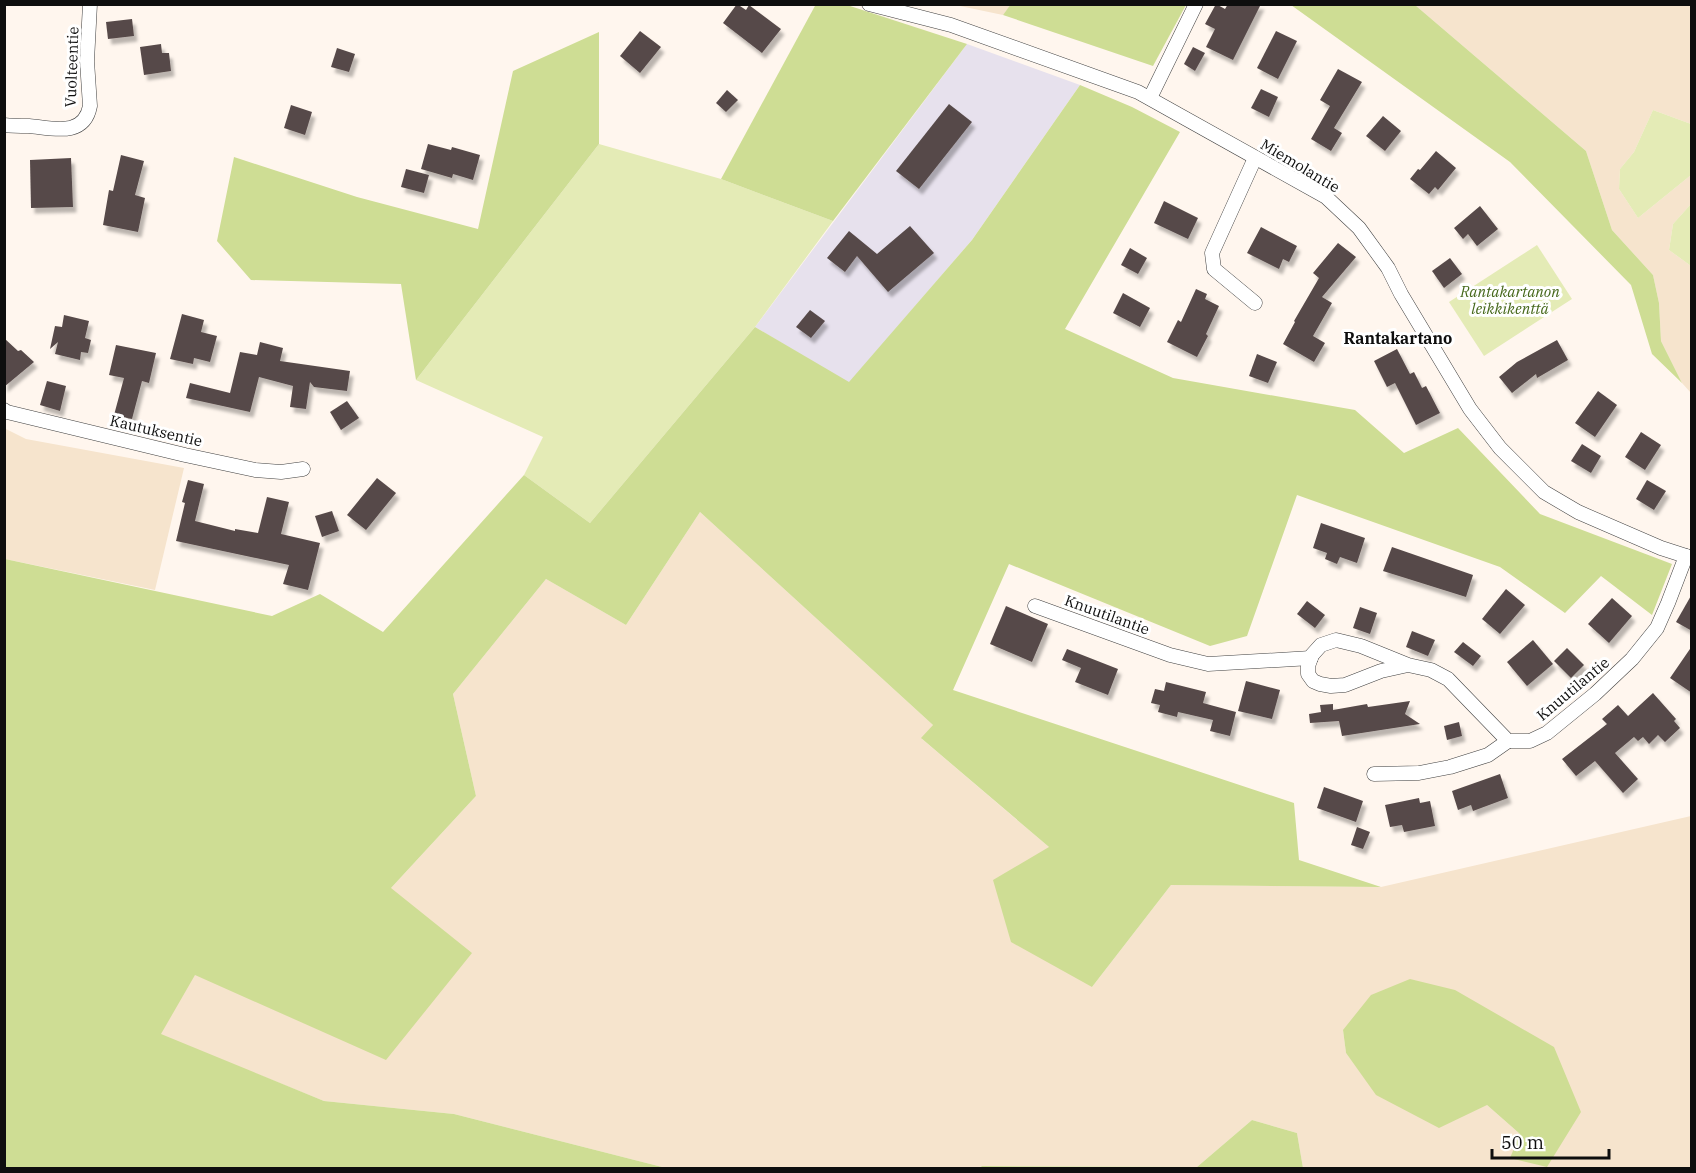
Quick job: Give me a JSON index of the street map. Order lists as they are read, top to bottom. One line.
{"streets":{"street":["Vuolteentie","Miemolantie","Kautuksentie","Knuutilantie"]},"crossings":[["Miemolantie","Knuutilantie"]],"districts":["Rantakartano"],"parks":["Rantakartanon leikkikenttä"],"scale_bar":"50 m"}
